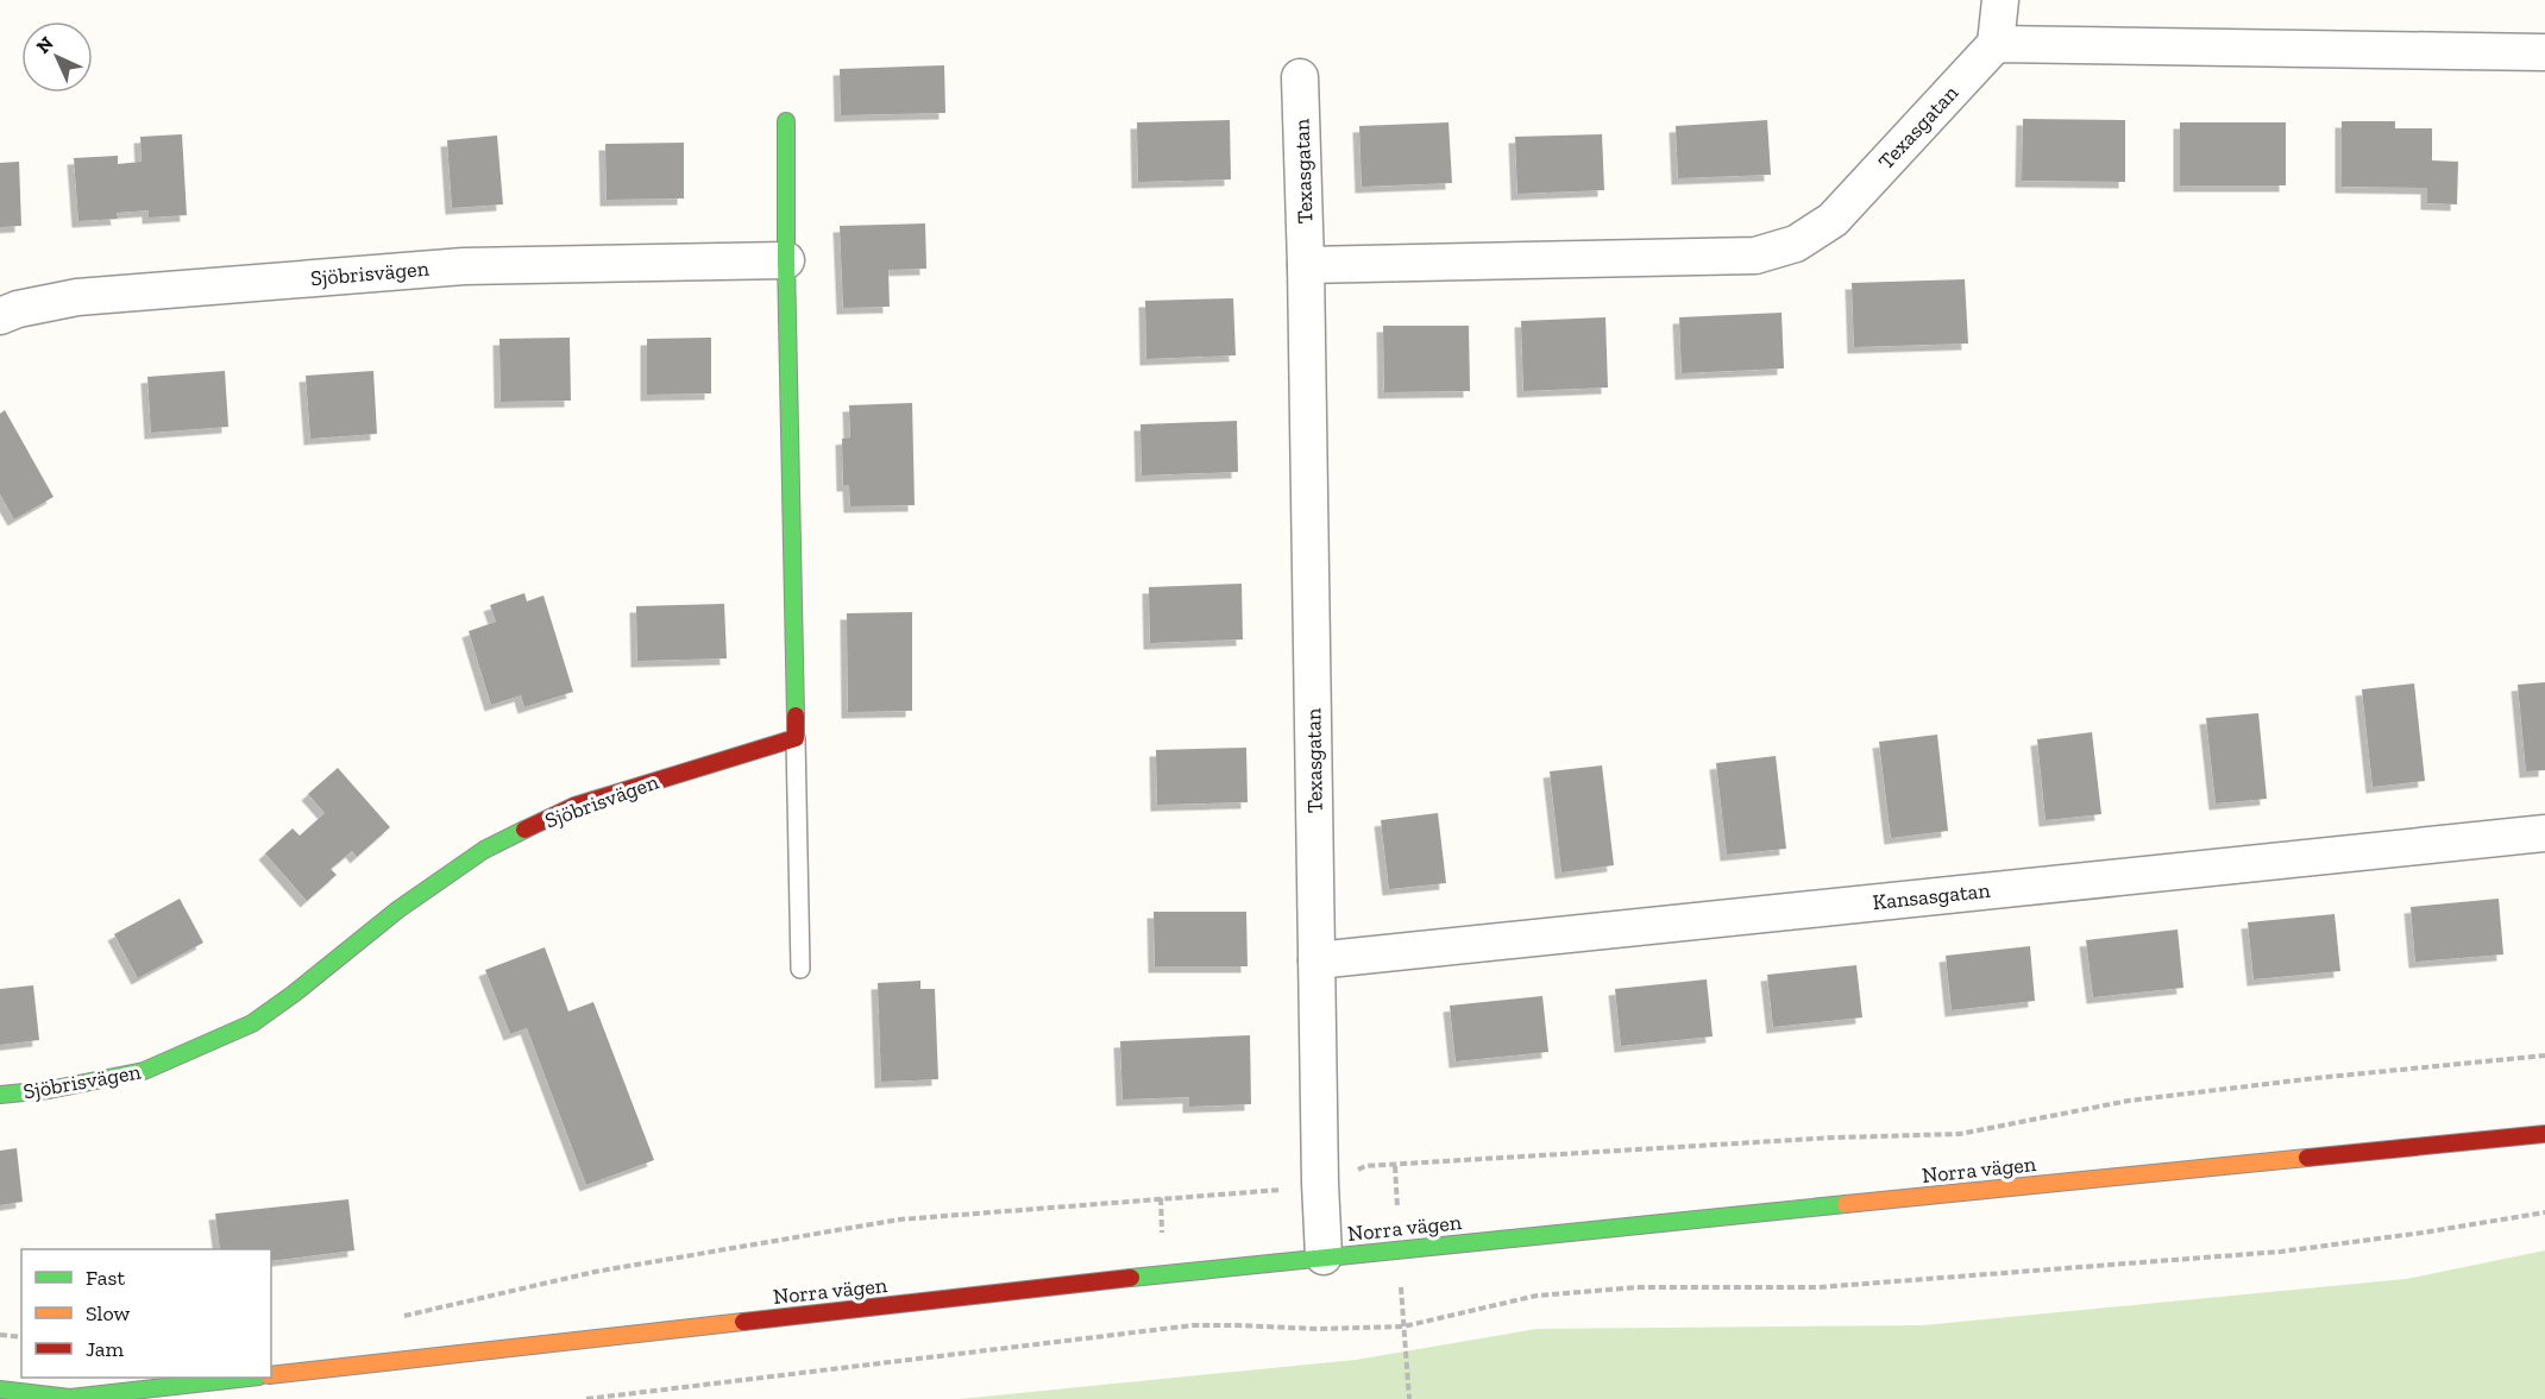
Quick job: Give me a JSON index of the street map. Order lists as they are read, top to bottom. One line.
{"streets":{"street":["Texasgatan","Sjöbrisvägen","Kansasgatan","Norra vägen"]},"crossings":[["Texasgatan","Kansasgatan"],["Texasgatan","Norra vägen"]],"legend":["Fast","Slow","Jam"],"north":"top left"}
